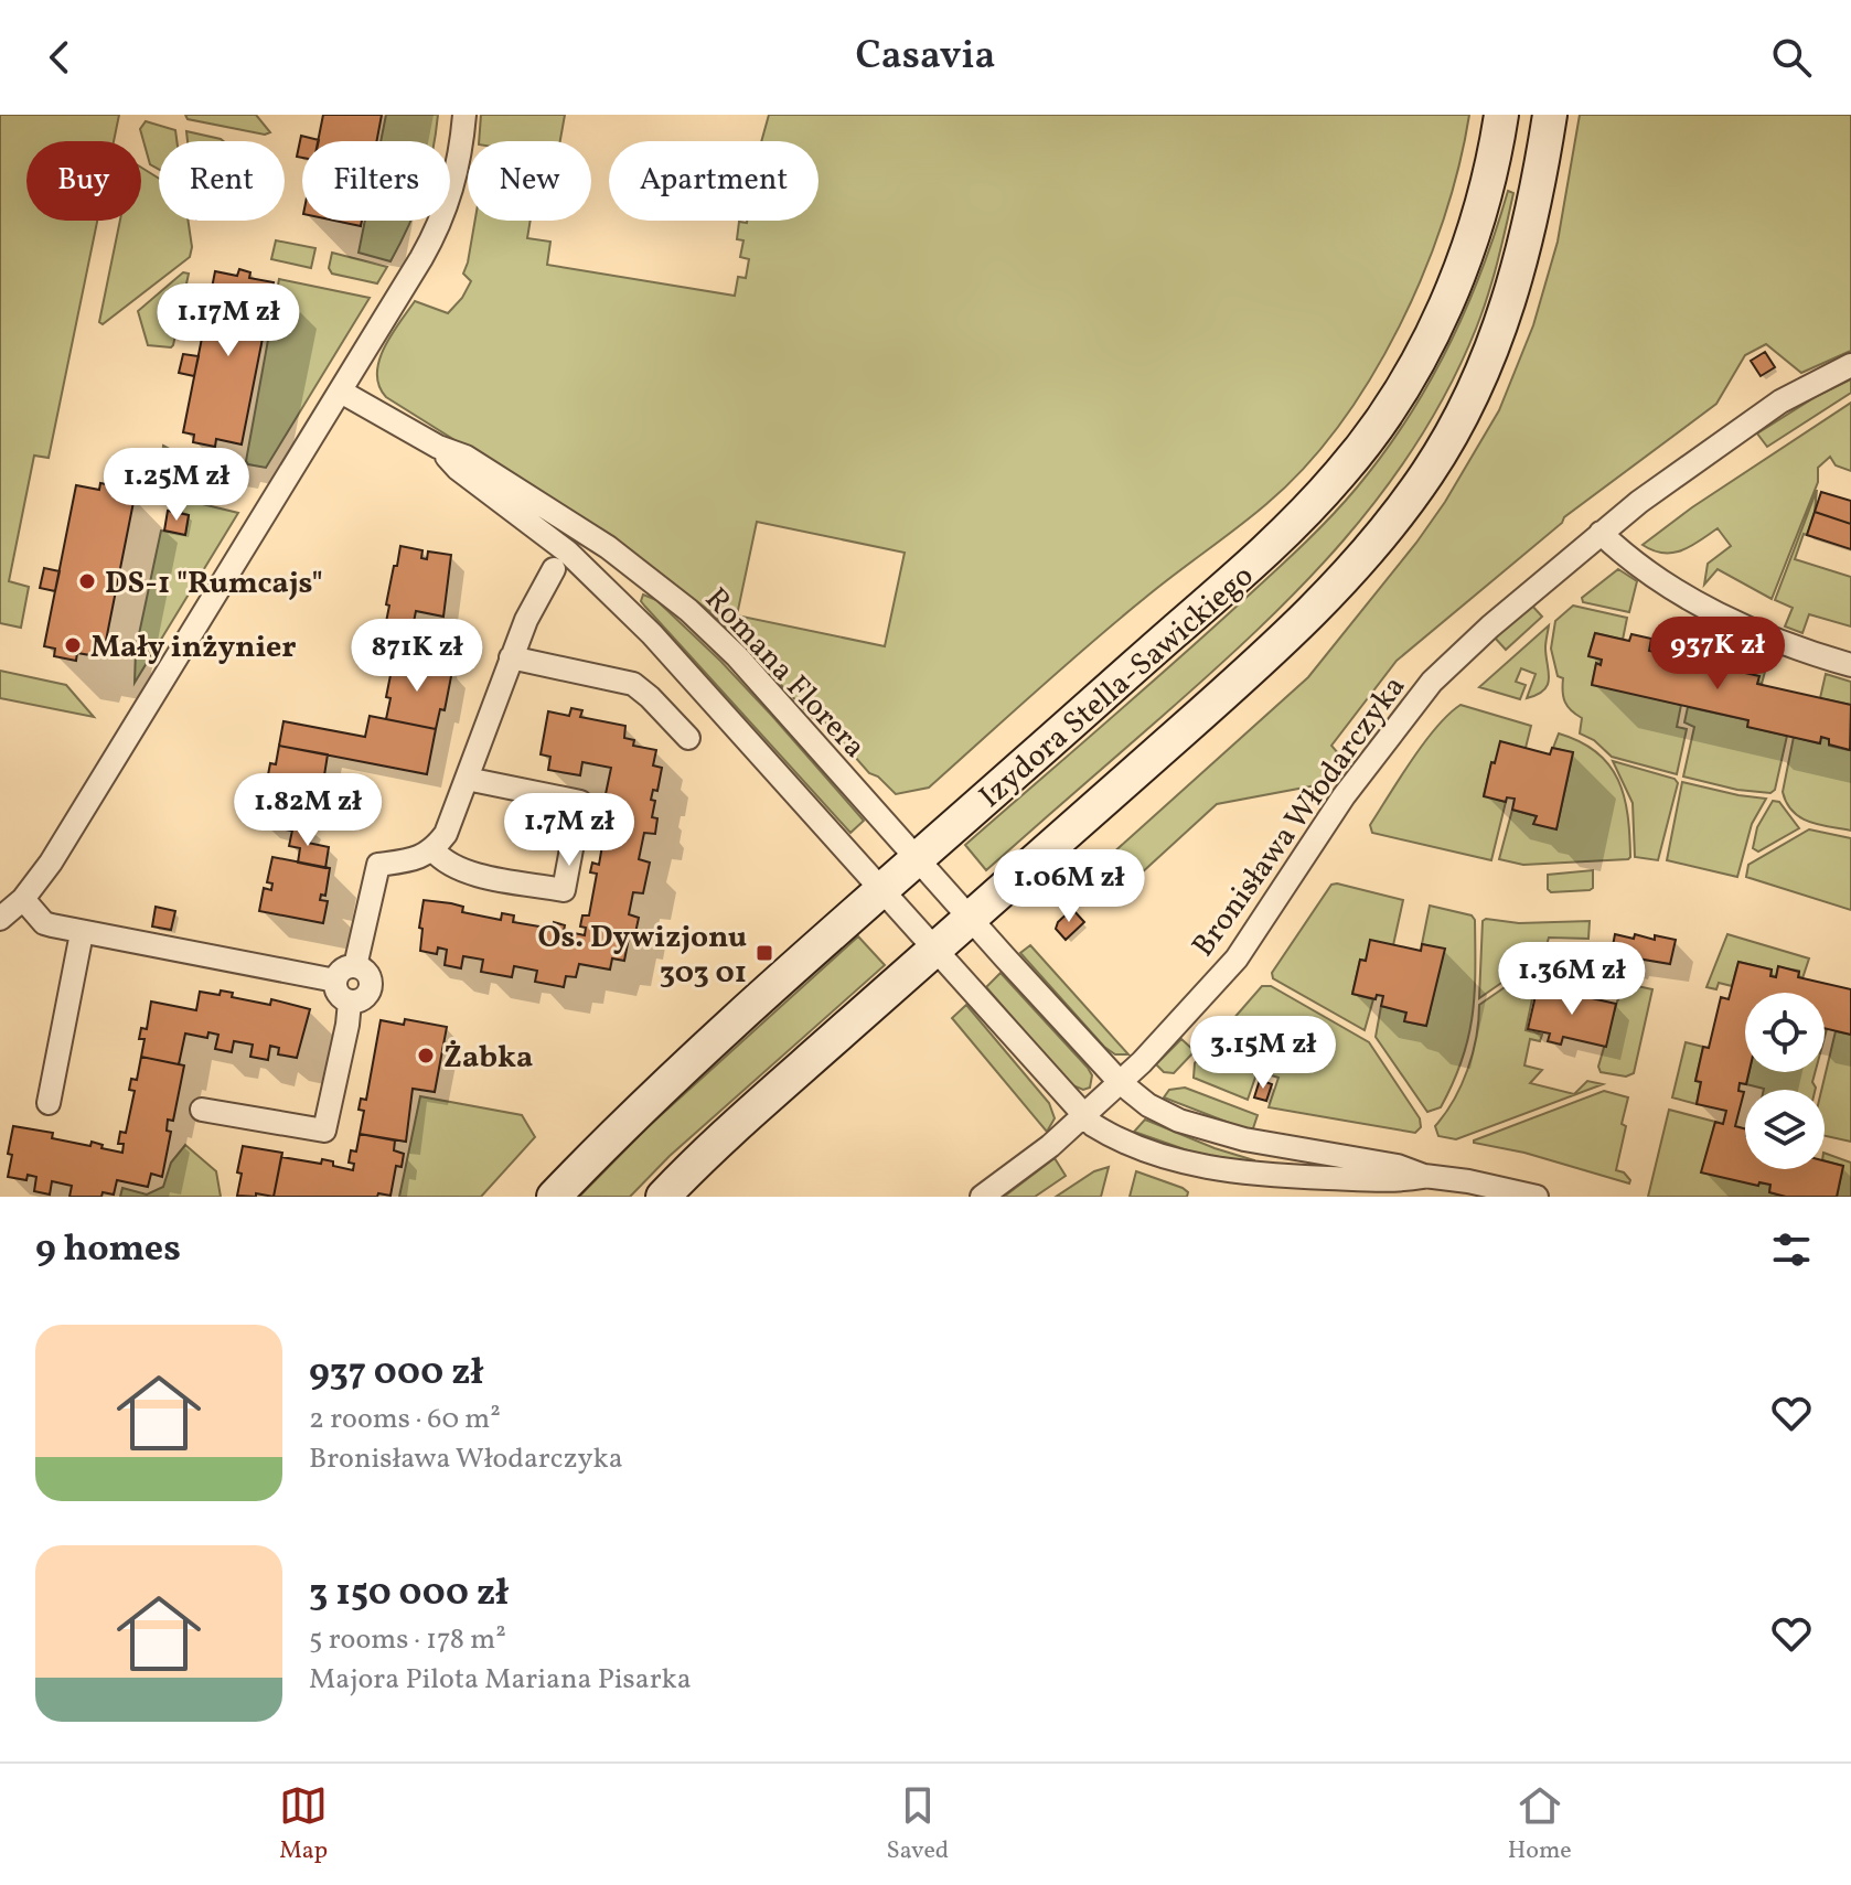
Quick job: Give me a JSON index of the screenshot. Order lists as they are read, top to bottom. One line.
{"streets":{"main road":["Izydora Stella-Sawickiego"],"street":["Romana Florera","Bronisława Włodarczyka"]},"crossings":[["Romana Florera","Izydora Stella-Sawickiego"],["Romana Florera","Bronisława Włodarczyka"]],"places":{"other":["DS-1 \"Rumcajs\"","Mały inżynier","Żabka"],"transit":["Os. Dywizjonu 303 01"]},"page":{"header":"Casavia","chip":["Buy","Rent","Filters","New","Apartment"],"price":["1.17M zł","1.25M zł","937K zł","871K zł","1.82M zł","1.7M zł","1.06M zł","1.36M zł","3.15M zł"],"heading":"9 homes","list":[{"name":"937 000 zł","note":"2 rooms · 60 m² · Bronisława Włodarczyka"},{"name":"3 150 000 zł","note":"5 rooms · 178 m² · Majora Pilota Mariana Pisarka"}],"tabs":["Map","Saved","Home"]}}
